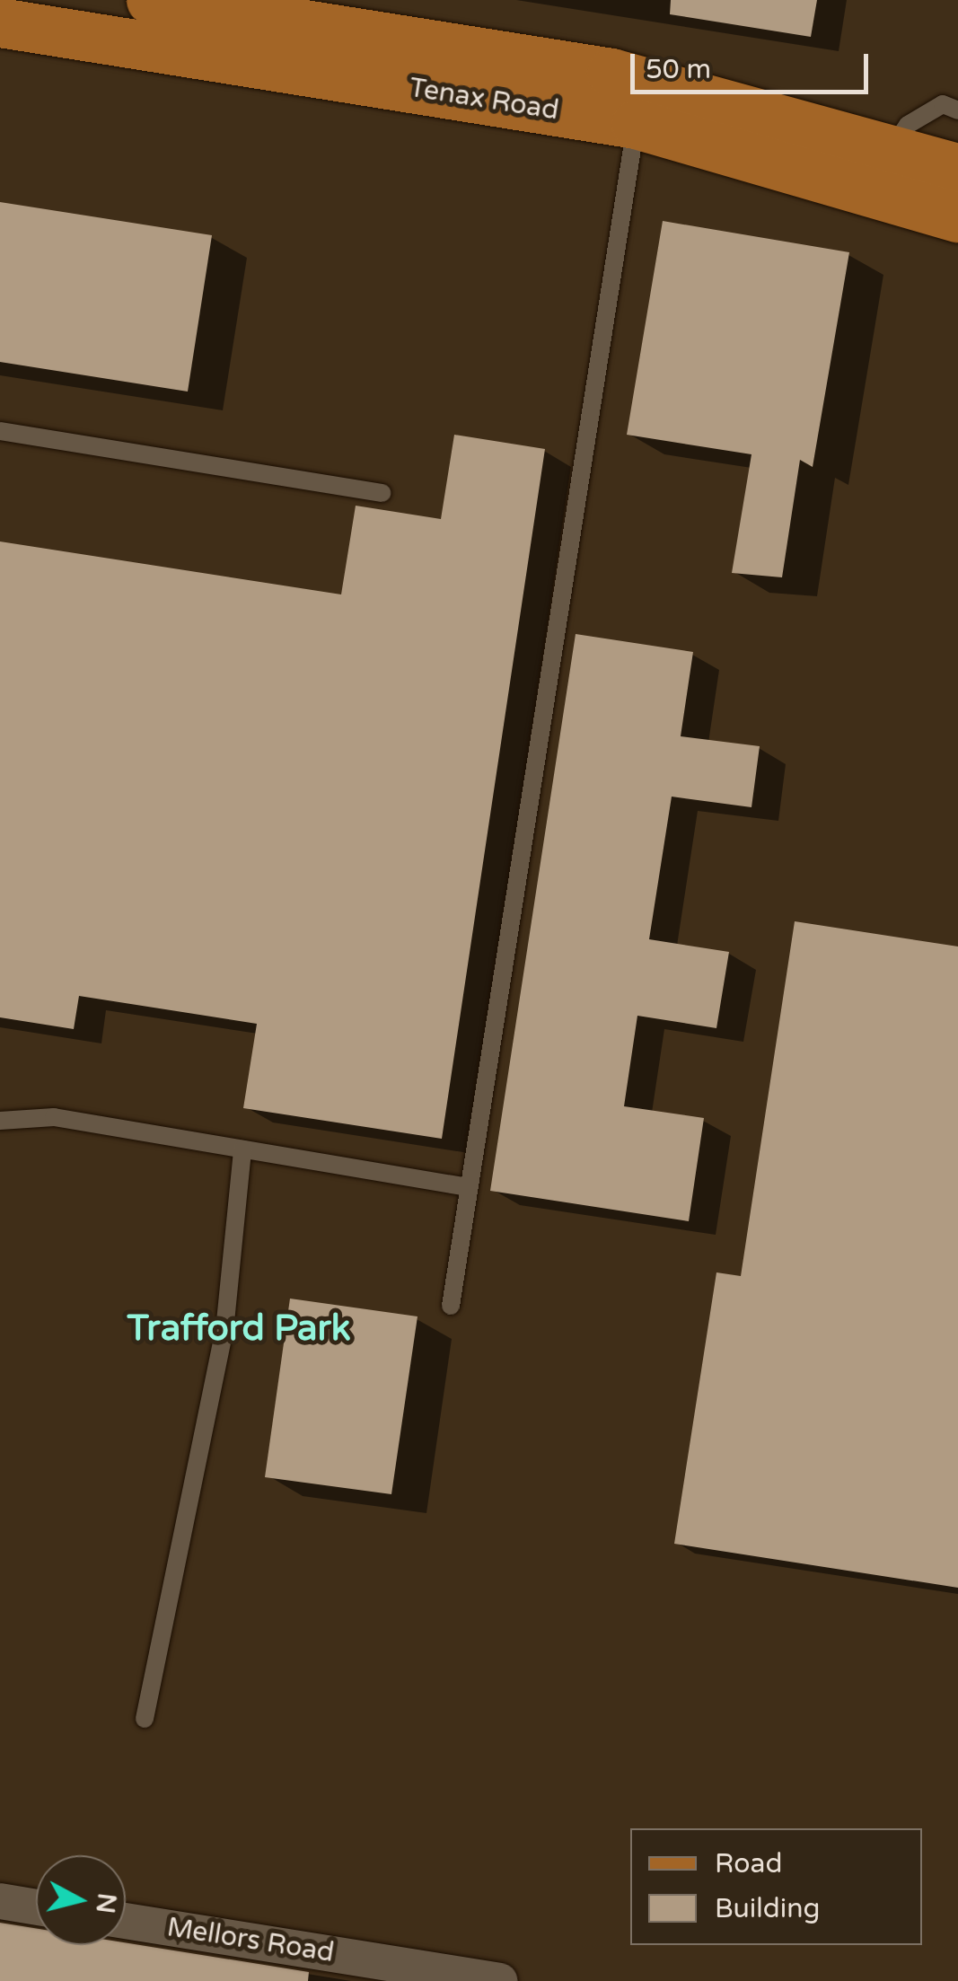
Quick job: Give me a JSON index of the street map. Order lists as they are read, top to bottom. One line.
{"streets":{"main road":["Tenax Road"],"street":["Mellors Road"]},"districts":["Trafford Park"],"legend":["Road","Building"],"scale_bar":"50 m","north":"right"}
